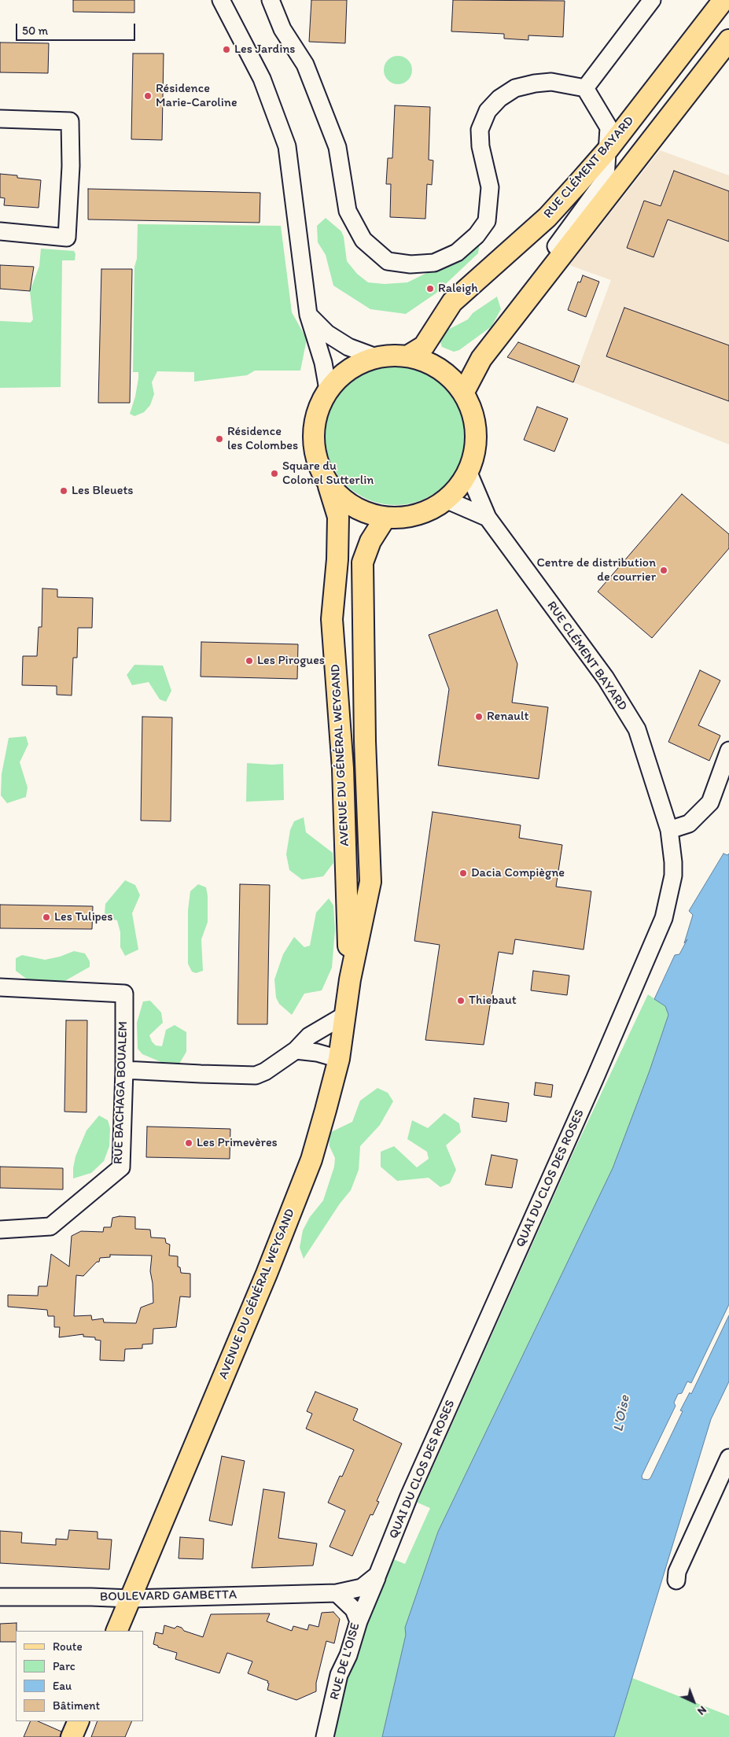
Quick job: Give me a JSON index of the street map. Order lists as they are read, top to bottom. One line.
{"streets":{"main road":["RUE CLÉMENT BAYARD","AVENUE DU GÉNÉRAL WEYGAND"],"street":["RUE BACHAGA BOUALEM","QUAI DU CLOS DES ROSES","BOULEVARD GAMBETTA","RUE DE L'OISE"]},"crossings":[["RUE CLÉMENT BAYARD","QUAI DU CLOS DES ROSES"],["AVENUE DU GÉNÉRAL WEYGAND","BOULEVARD GAMBETTA"],["QUAI DU CLOS DES ROSES","BOULEVARD GAMBETTA"],["QUAI DU CLOS DES ROSES","RUE DE L'OISE"],["BOULEVARD GAMBETTA","RUE DE L'OISE"]],"water":["L'Oise"],"places":["Les Jardins","Résidence Marie-Caroline","Raleigh","Résidence les Colombes","Square du Colonel Sutterlin","Les Bleuets","Centre de distribution de courrier","Les Pirogues","Renault","Dacia Compiègne","Les Tulipes","Thiebaut","Les Primevères"],"legend":["Route","Parc","Eau","Bâtiment"],"scale_bar":"50 m","north":"bottom right"}
